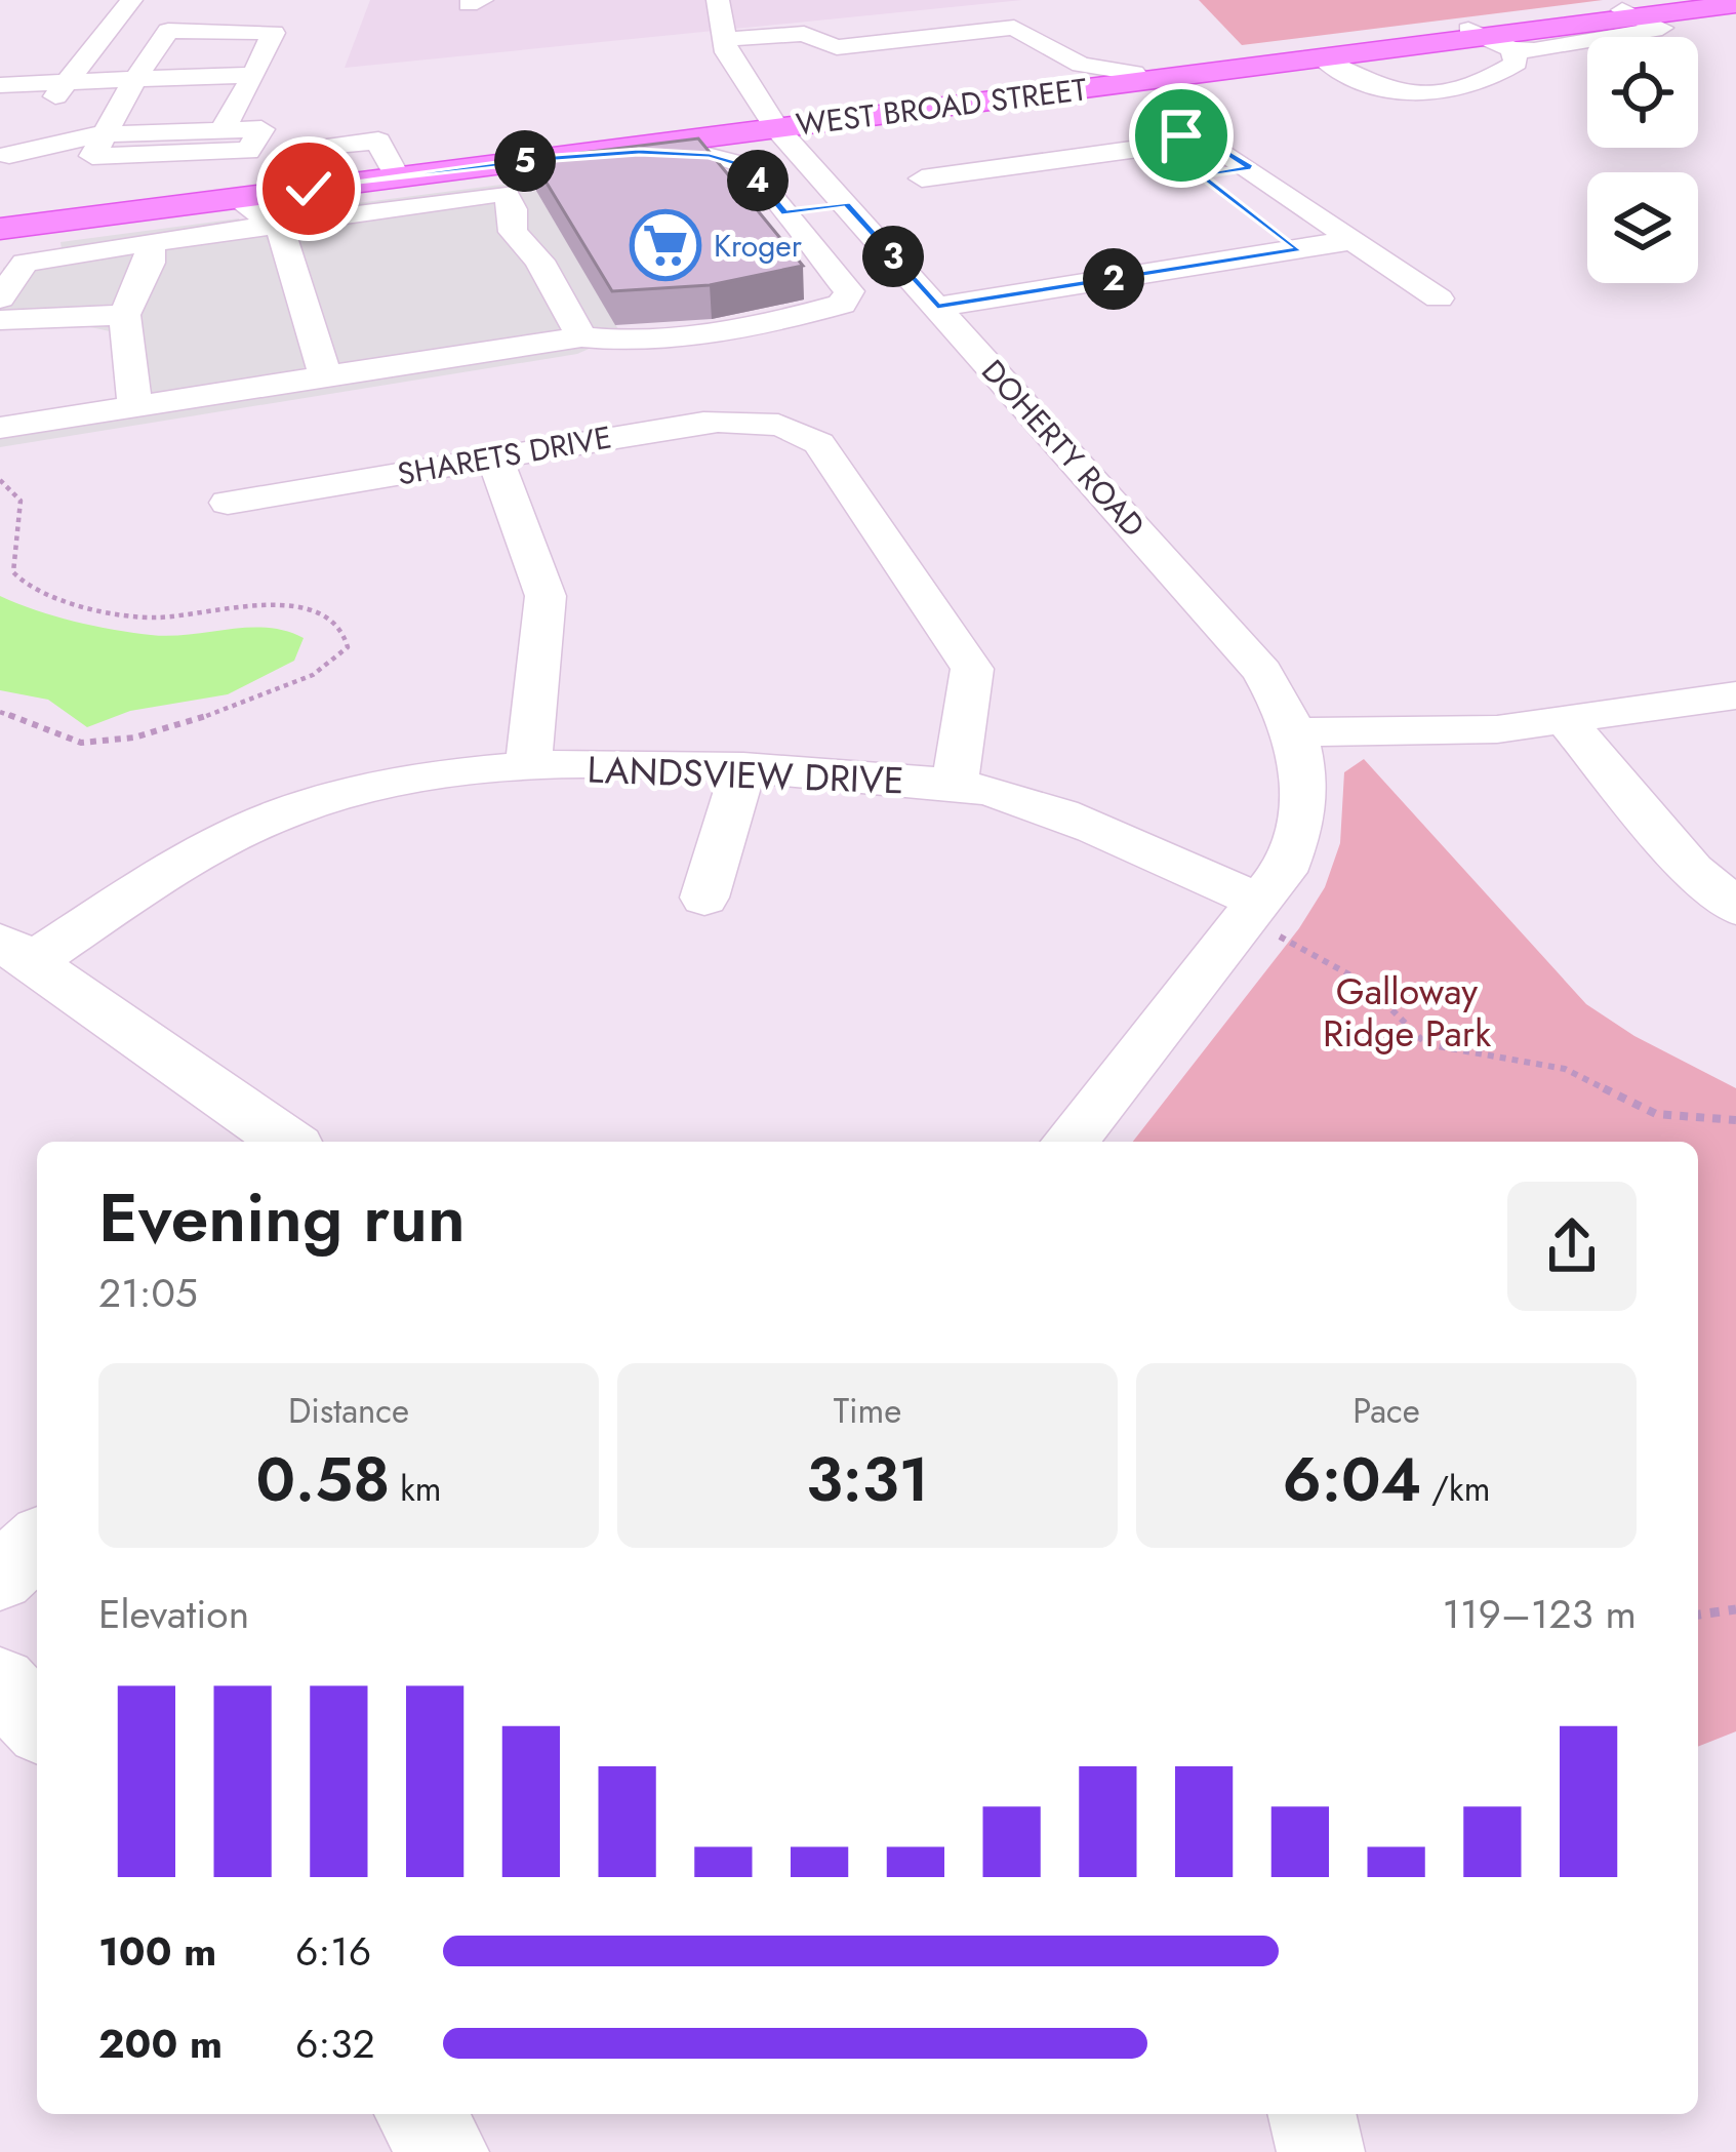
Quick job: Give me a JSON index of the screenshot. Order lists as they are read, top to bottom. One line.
{"streets":{"main road":["WEST BROAD STREET"],"street":["DOHERTY ROAD","SHARETS DRIVE","LANDSVIEW DRIVE"]},"crossings":[["WEST BROAD STREET","DOHERTY ROAD"],["SHARETS DRIVE","LANDSVIEW DRIVE"]],"parks":["Galloway Ridge Park"],"places":{"supermarket":["Kroger"]},"page":{"pins":["5","4","3","2"],"heading":["Evening run","21:05"],"stats":[["Distance","0.58 km"],["Time","3:31"],["Pace","6:04 /km"]],"chart":["Elevation","119–123 m"],"list":[{"name":"100 m","note":"6:16"},{"name":"200 m","note":"6:32"}]}}
